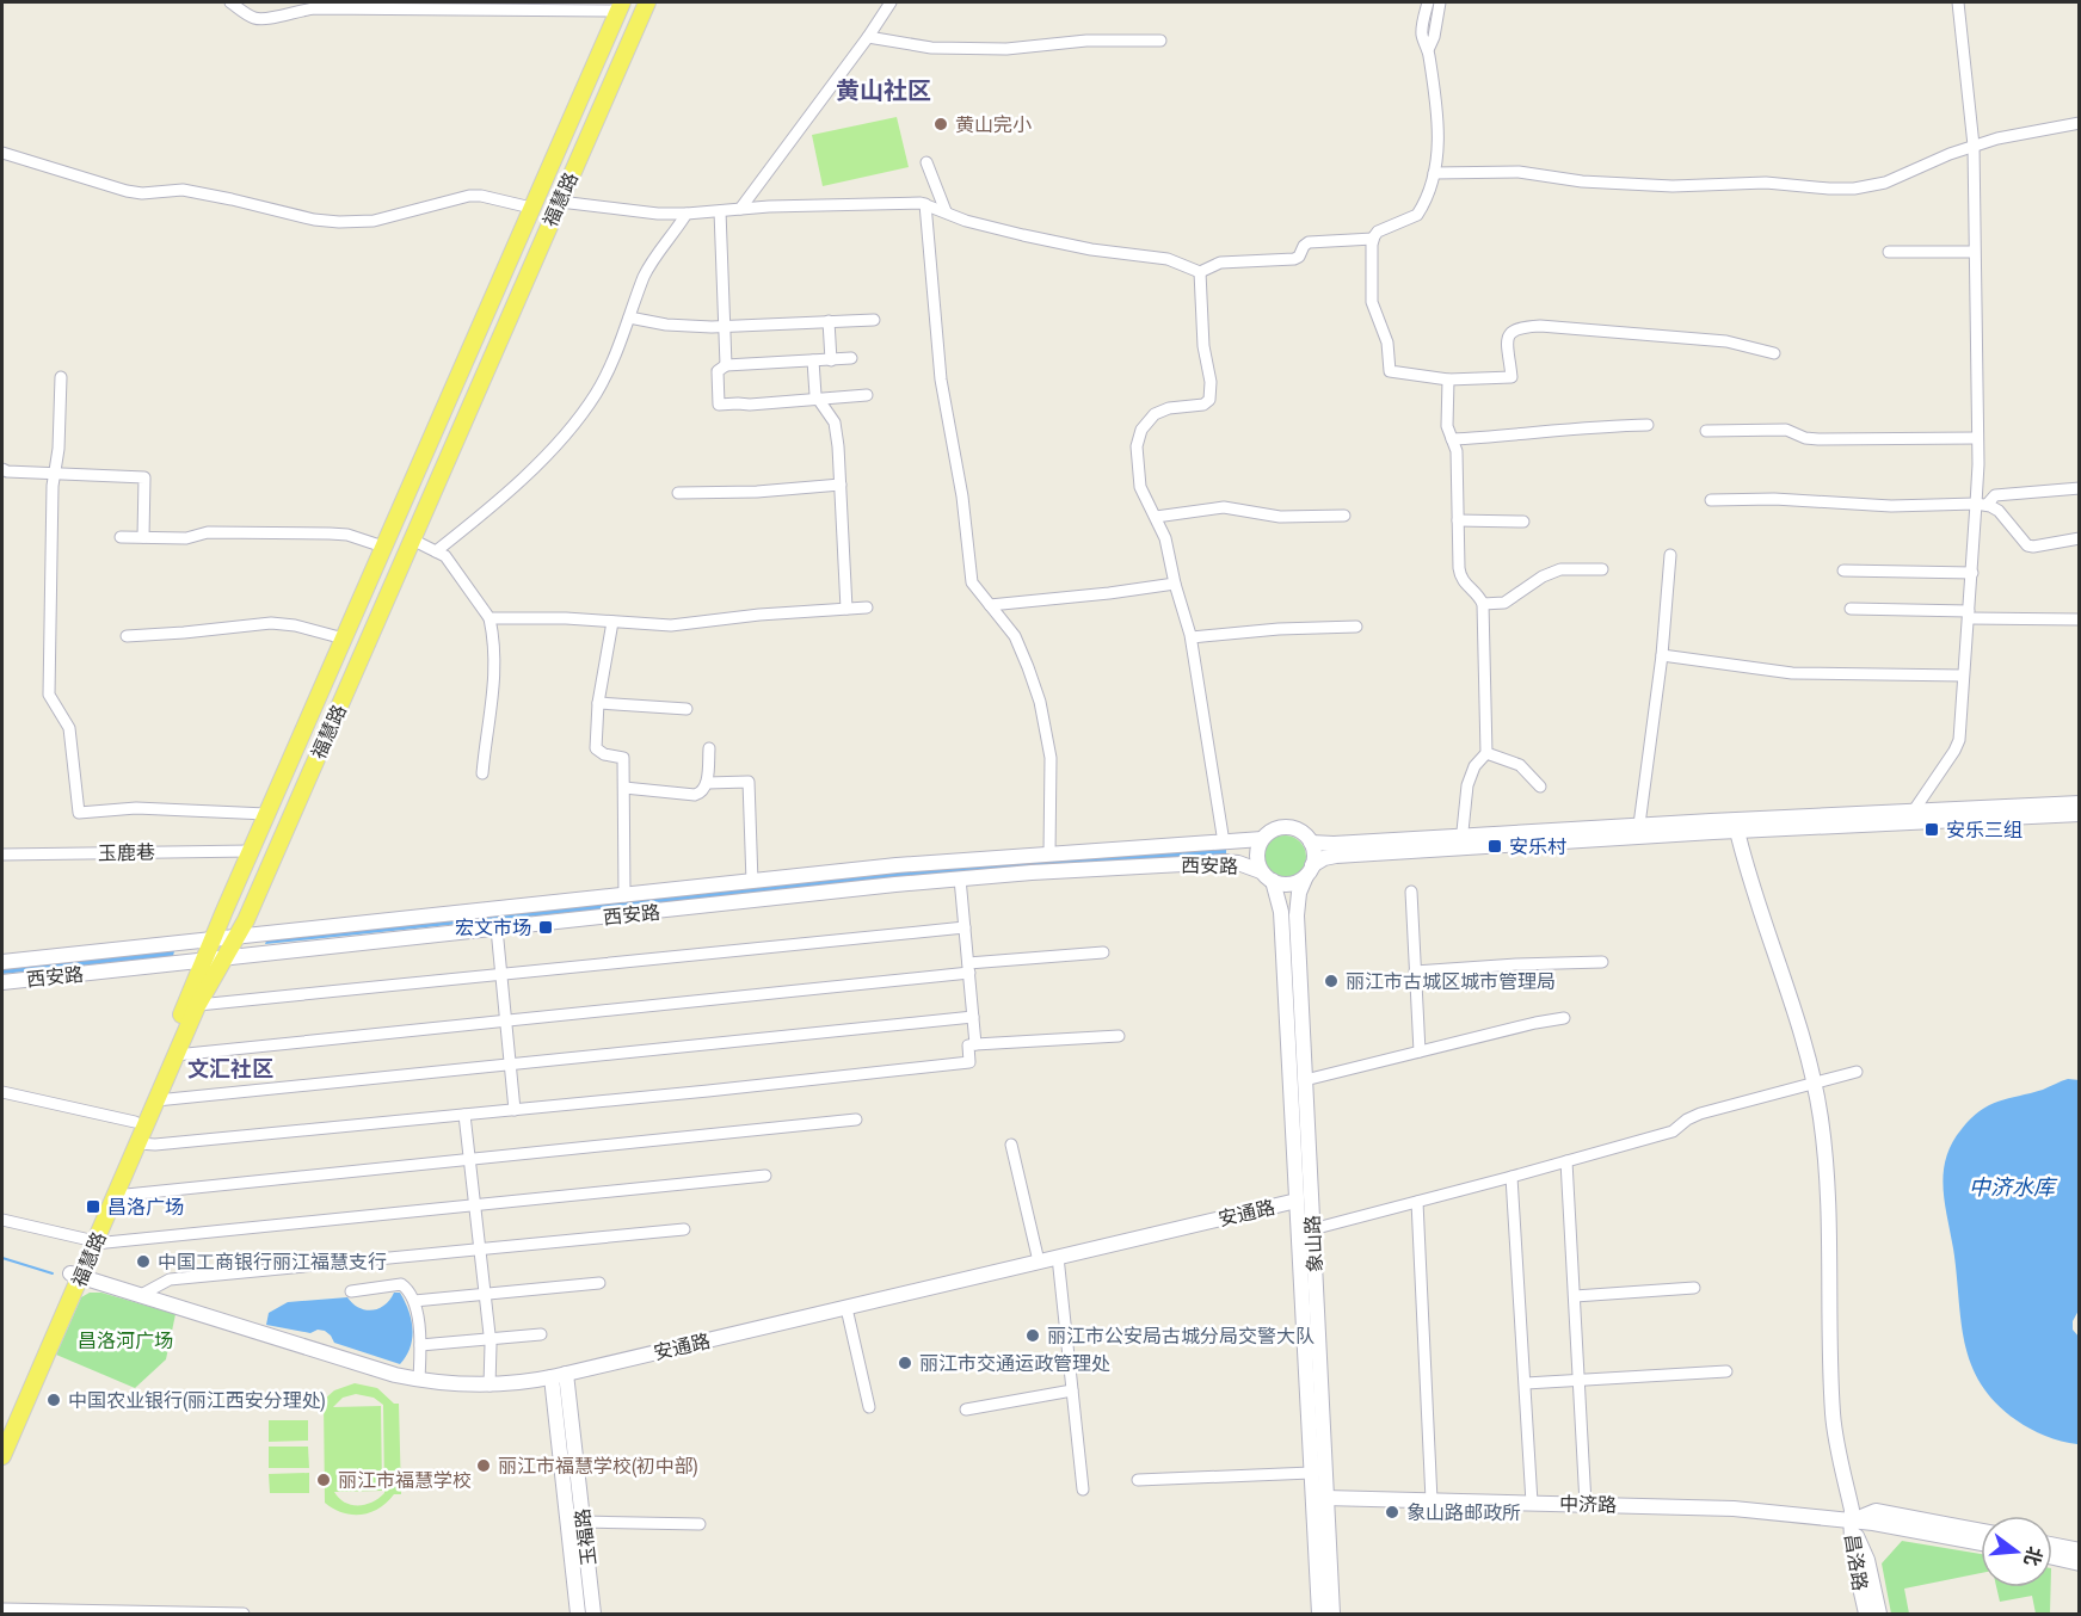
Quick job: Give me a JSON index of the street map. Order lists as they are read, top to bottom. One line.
{"streets":{"main road":["福慧路"],"street":["玉鹿巷","西安路","安通路","象山路","中济路","玉福路","昌洛路"]},"crossings":[["福慧路","玉鹿巷"],["福慧路","西安路"],["福慧路","安通路"],["西安路","象山路"],["安通路","象山路"],["安通路","玉福路"],["象山路","中济路"],["中济路","昌洛路"]],"districts":["黄山社区","文汇社区"],"water":["中济水库"],"parks":["昌洛河广场"],"places":{"other":["黄山完小","丽江市古城区城市管理局","中国工商银行丽江福慧支行","丽江市公安局古城分局交警大队","丽江市交通运政管理处","中国农业银行(丽江西安分理处)","丽江市福慧学校(初中部)","丽江市福慧学校","象山路邮政所"],"transit":["安乐三组","安乐村","宏文市场","昌洛广场"]},"north":"right"}
